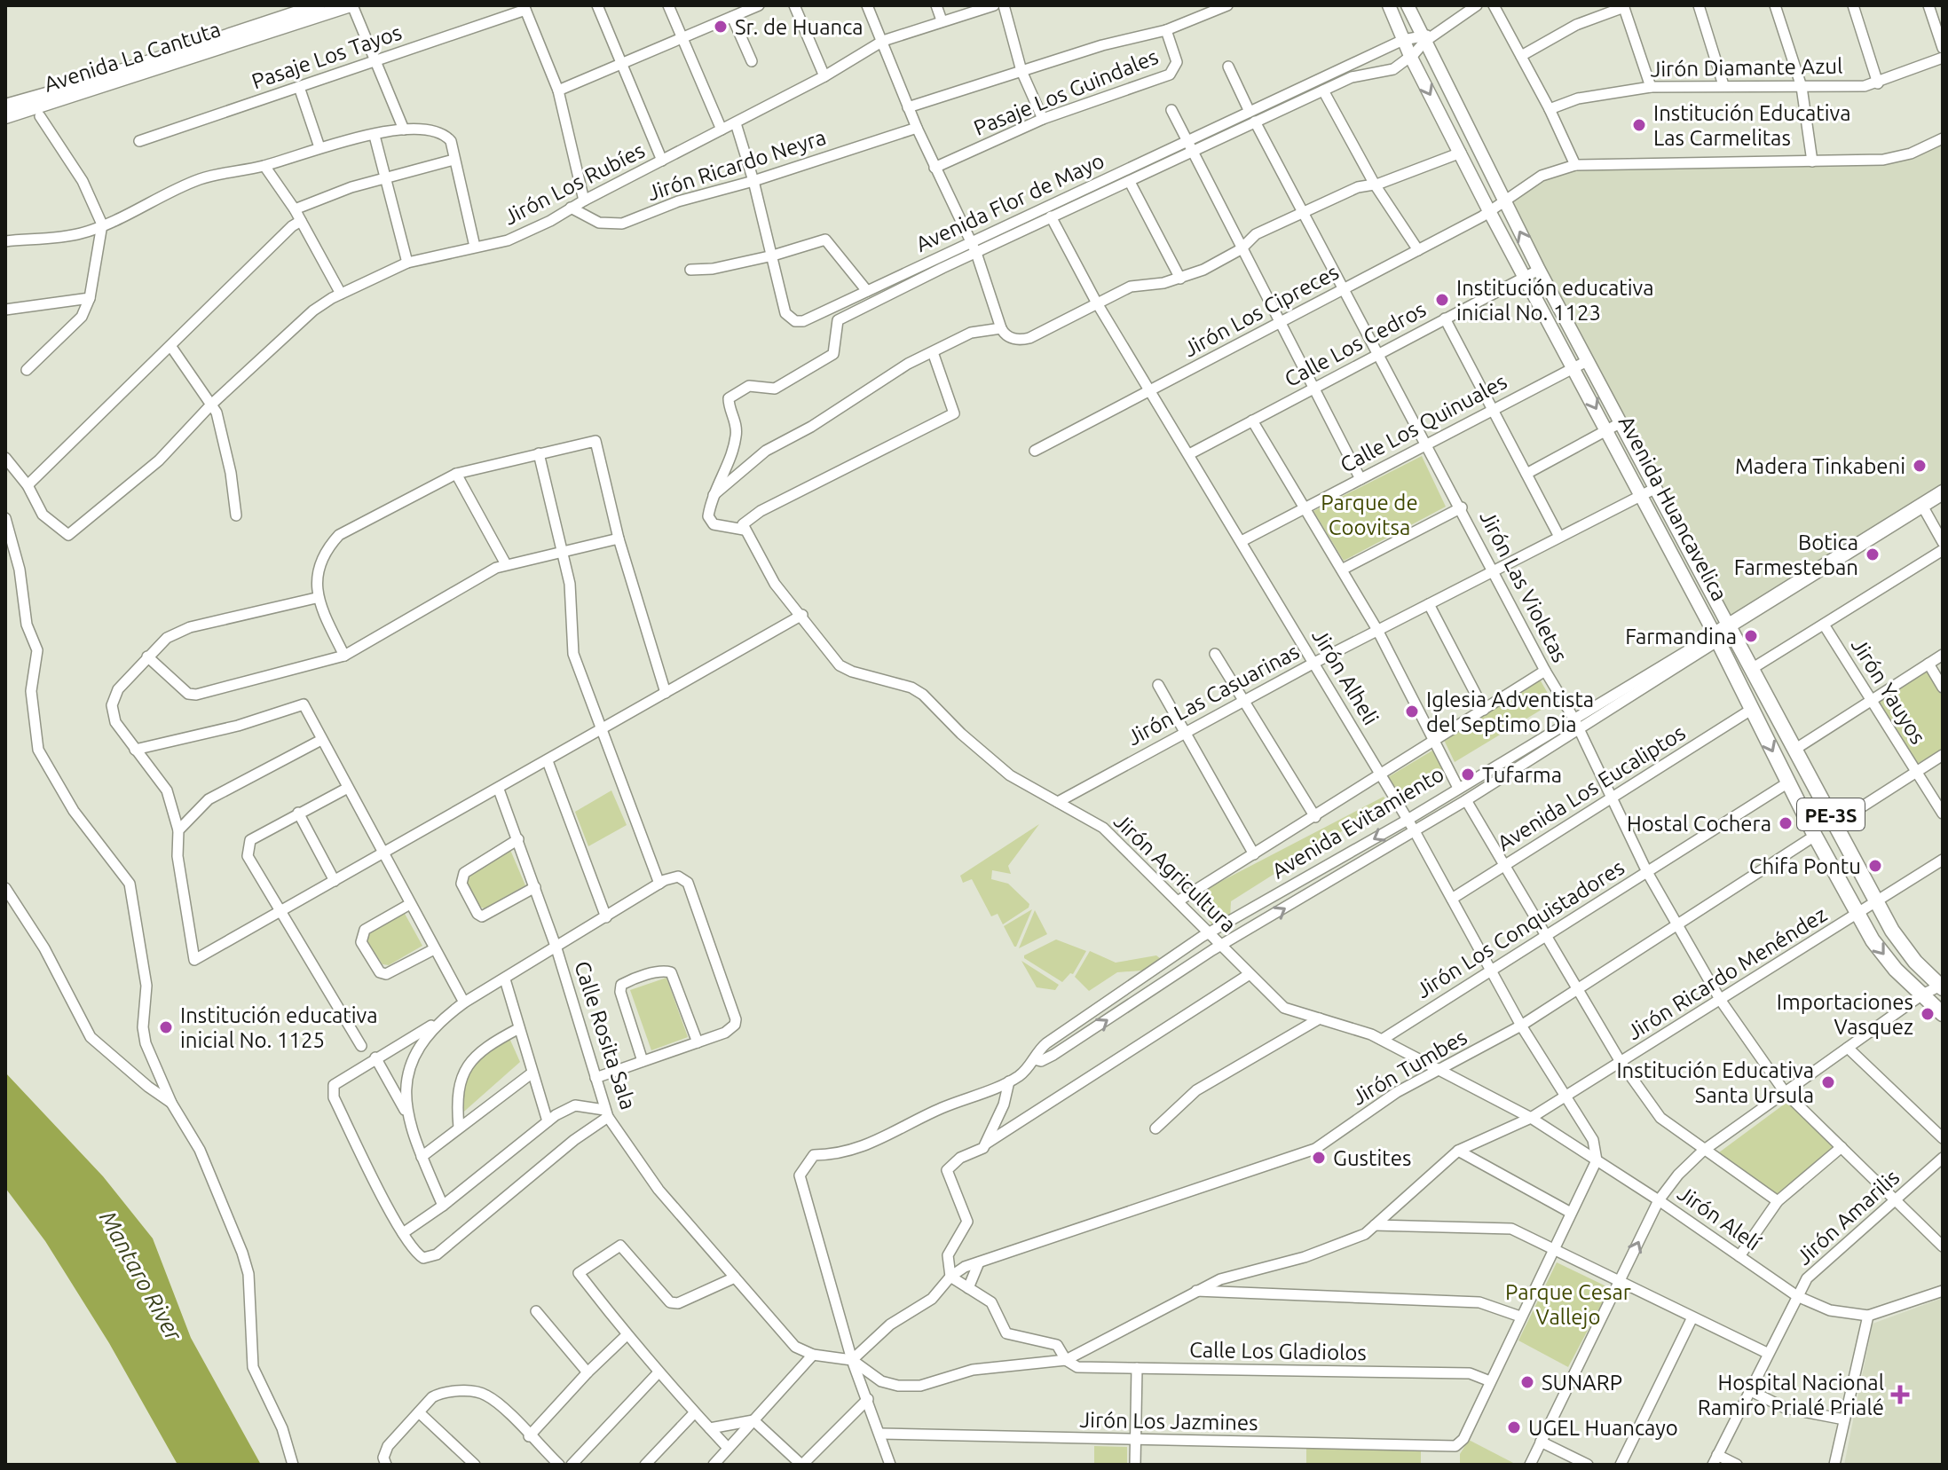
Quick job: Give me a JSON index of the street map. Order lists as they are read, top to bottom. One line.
{"streets":{"highway":["Avenida Huancavelica","PE-3S"],"main road":["Avenida La Cantuta"],"street":["Pasaje Los Tayos","Jirón Diamante Azul","Pasaje Los Guindales","Jirón Ricardo Neyra","Jirón Los Rubíes","Avenida Flor de Mayo","Jirón Los Cipreces","Calle Los Cedros","Calle Los Quinuales","Jirón Las Violetas","Jirón Alheli","Jirón Yauyos","Jirón Las Casuarinas","Avenida Los Eucaliptos","Avenida Evitamiento","Jirón Agricultura","Jirón Los Conquistadores","Jirón Ricardo Menéndez","Calle Rosita Sala","Jirón Tumbes","Jirón Amarilis","Jirón Alelí","Calle Los Gladiolos","Jirón Los Jazmines"]},"crossings":[["Jirón Ricardo Neyra","Jirón Los Rubíes"],["Jirón Ricardo Neyra","Avenida Flor de Mayo"],["Jirón Los Rubíes","Avenida Flor de Mayo"],["Avenida Flor de Mayo","Avenida Huancavelica"],["Avenida Flor de Mayo","Jirón Las Violetas"],["Avenida Flor de Mayo","Jirón Alheli"],["Jirón Los Cipreces","Avenida Huancavelica"],["Jirón Los Cipreces","Jirón Las Violetas"],["Jirón Los Cipreces","Jirón Alheli"],["Calle Los Cedros","Avenida Huancavelica"],["Calle Los Cedros","Jirón Las Violetas"],["Calle Los Cedros","Jirón Alheli"],["Calle Los Quinuales","Avenida Huancavelica"],["Calle Los Quinuales","Jirón Las Violetas"],["Calle Los Quinuales","Jirón Alheli"],["Avenida Huancavelica","Jirón Las Casuarinas"],["Avenida Huancavelica","Avenida Los Eucaliptos"],["Avenida Huancavelica","Avenida Evitamiento"],["Avenida Huancavelica","Jirón Los Conquistadores"],["Avenida Huancavelica","Jirón Ricardo Menéndez"],["Avenida Huancavelica","Jirón Tumbes"],["Jirón Las Violetas","Jirón Las Casuarinas"],["Jirón Las Violetas","Avenida Los Eucaliptos"],["Jirón Las Violetas","Avenida Evitamiento"],["Jirón Las Violetas","Jirón Los Conquistadores"],["Jirón Las Violetas","Jirón Ricardo Menéndez"],["Jirón Las Violetas","Jirón Tumbes"],["Jirón Las Violetas","Jirón Amarilis"],["Jirón Alheli","Jirón Las Casuarinas"],["Jirón Alheli","Avenida Los Eucaliptos"],["Jirón Alheli","Avenida Evitamiento"],["Jirón Alheli","Jirón Agricultura"],["Jirón Alheli","Jirón Los Conquistadores"],["Jirón Alheli","Jirón Ricardo Menéndez"],["Jirón Alheli","Jirón Tumbes"],["Jirón Alheli","Jirón Alelí"],["Jirón Las Casuarinas","Jirón Agricultura"],["Avenida Evitamiento","Jirón Agricultura"],["Jirón Agricultura","Jirón Los Conquistadores"],["Jirón Agricultura","Jirón Ricardo Menéndez"],["Jirón Agricultura","Jirón Tumbes"],["Jirón Agricultura","Jirón Alelí"],["Jirón Ricardo Menéndez","Calle Los Gladiolos"],["Jirón Amarilis","Jirón Alelí"],["Calle Los Gladiolos","Jirón Los Jazmines"]],"water":["Mantaro River"],"parks":["Parque de Coovitsa","Parque Cesar Vallejo"],"places":{"other":["Sr. de Huanca","Institución Educativa Las Carmelitas","Institución educativa inicial No. 1123","Madera Tinkabeni","Botica Farmesteban","Farmandina","Iglesia Adventista del Septimo Dia","Tufarma","Hostal Cochera","Chifa Pontu","Importaciones Vasquez","Institución educativa inicial No. 1125","Institución Educativa Santa Ursula","Gustites","SUNARP","UGEL Huancayo"],"health":["Hospital Nacional Ramiro Prialé Prialé"]}}
